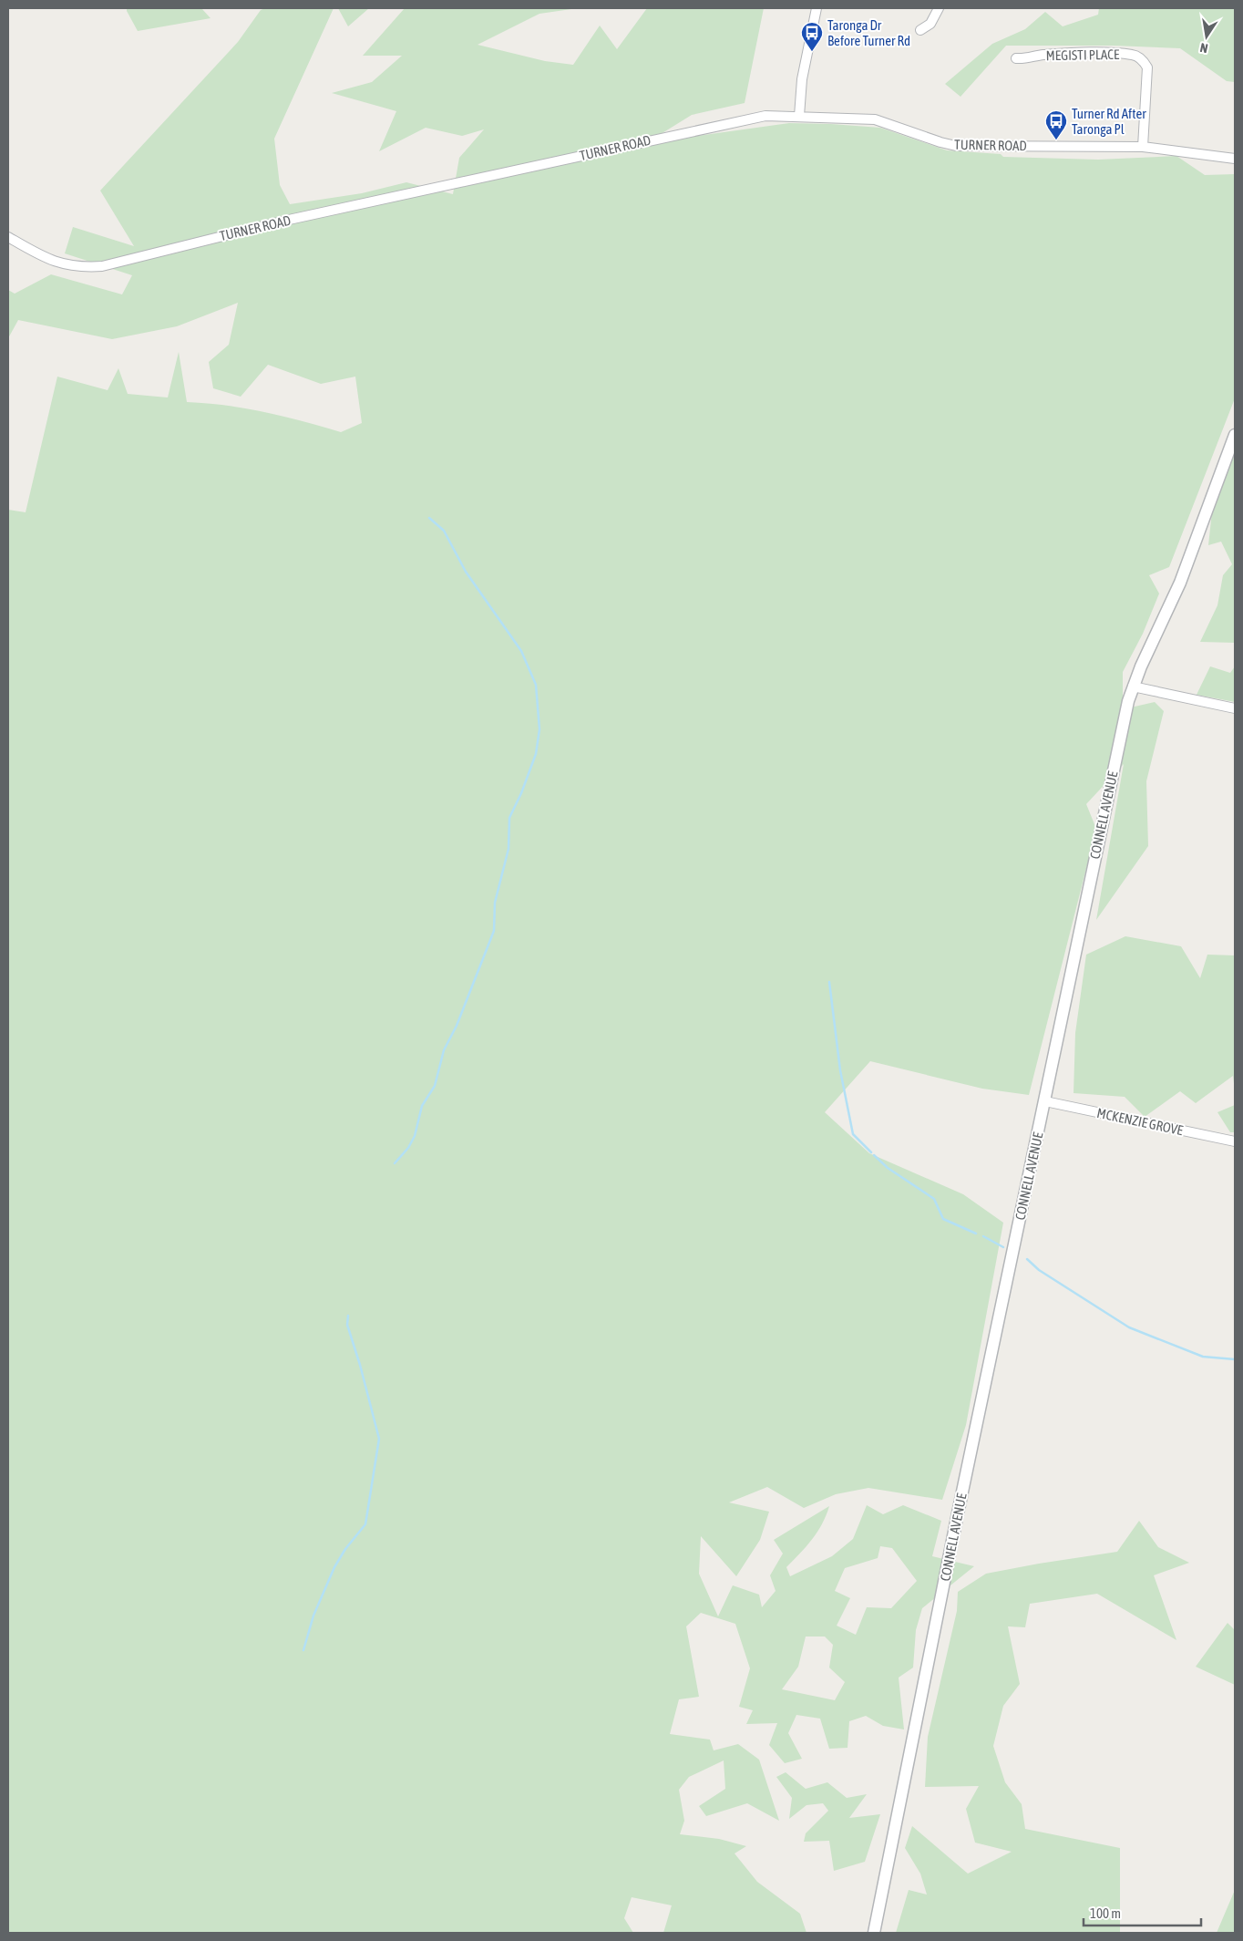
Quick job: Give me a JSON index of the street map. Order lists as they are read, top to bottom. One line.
{"streets":{"street":["MEGISTI PLACE","TURNER ROAD","CONNELL AVENUE","MCKENZIE GROVE"]},"crossings":[["MEGISTI PLACE","TURNER ROAD"],["CONNELL AVENUE","MCKENZIE GROVE"]],"places":{"bus stop":["Taronga Dr Before Turner Rd","Turner Rd After Taronga Pl"]},"scale_bar":"100 m","north":"bottom"}
